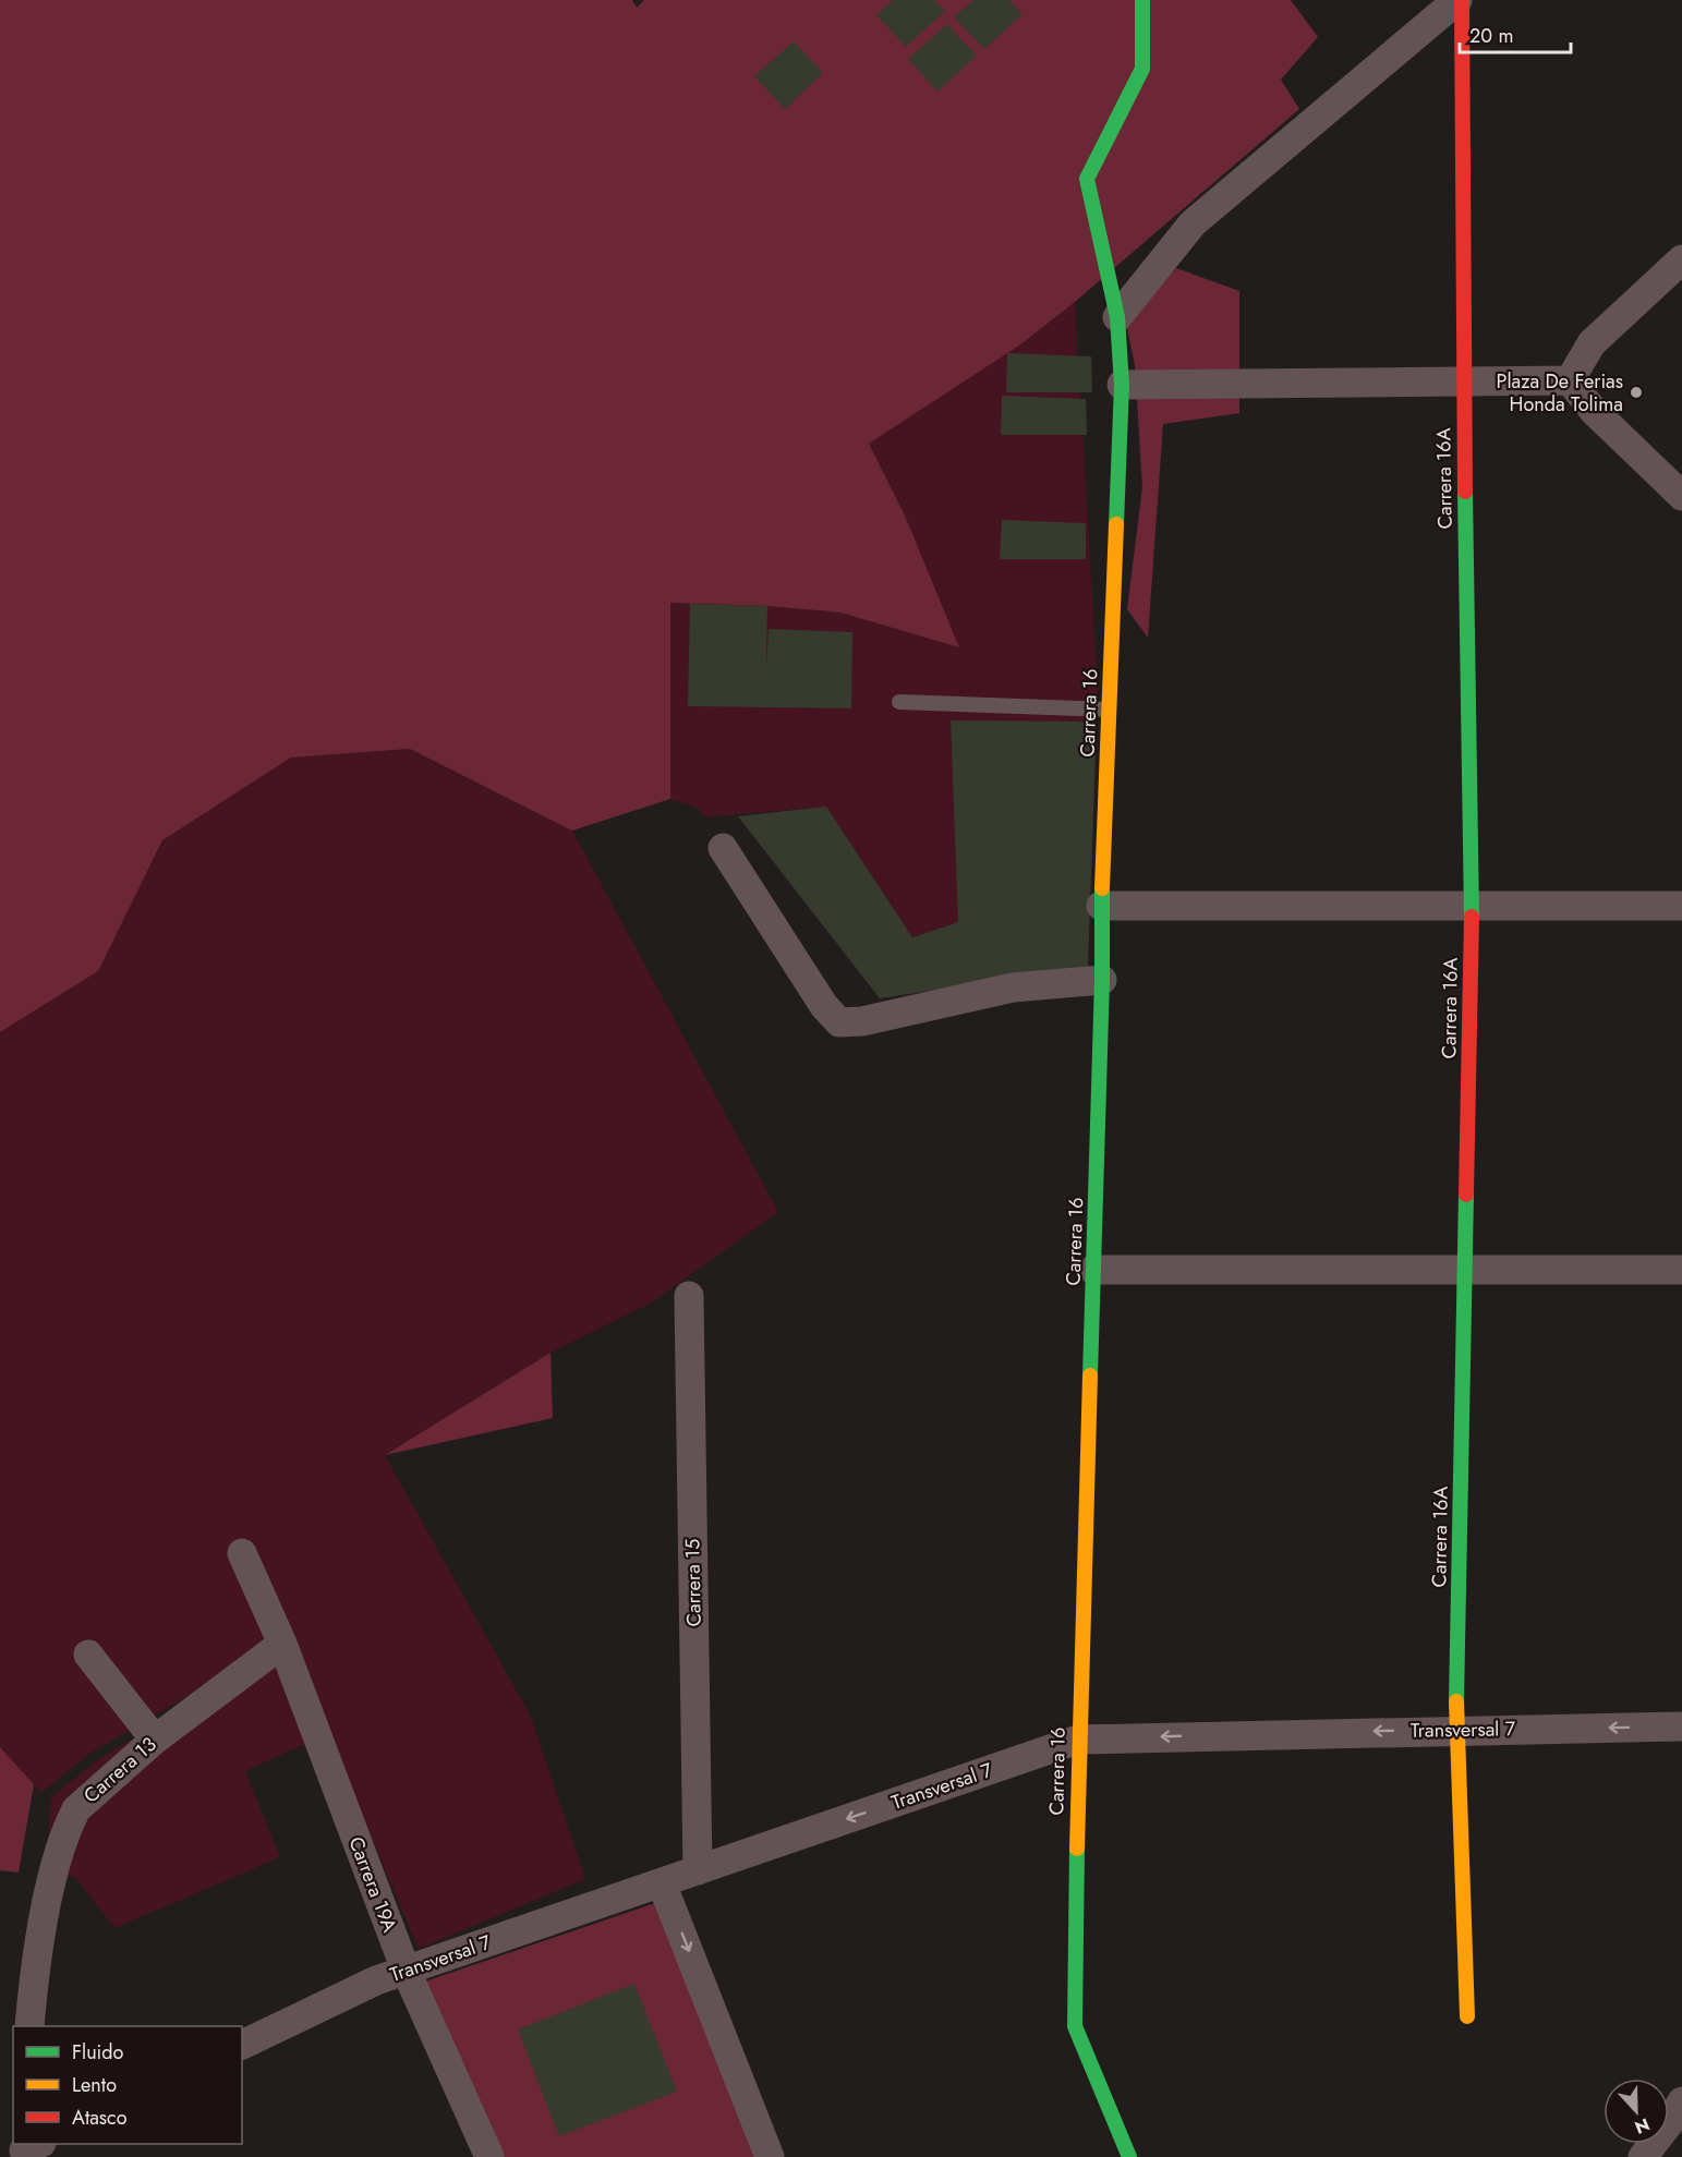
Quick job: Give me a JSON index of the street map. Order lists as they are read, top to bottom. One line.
{"streets":{"street":["Carrera 16A","Carrera 16","Carrera 15","Transversal 7","Carrera 13","Carrera 19A"]},"crossings":[["Carrera 16A","Transversal 7"],["Carrera 16","Transversal 7"],["Carrera 15","Transversal 7"],["Transversal 7","Carrera 19A"],["Carrera 13","Carrera 19A"]],"one_way":["Transversal 7"],"places":["Plaza De Ferias Honda Tolima"],"legend":["Fluido","Lento","Atasco"],"scale_bar":"20 m","north":"bottom"}
